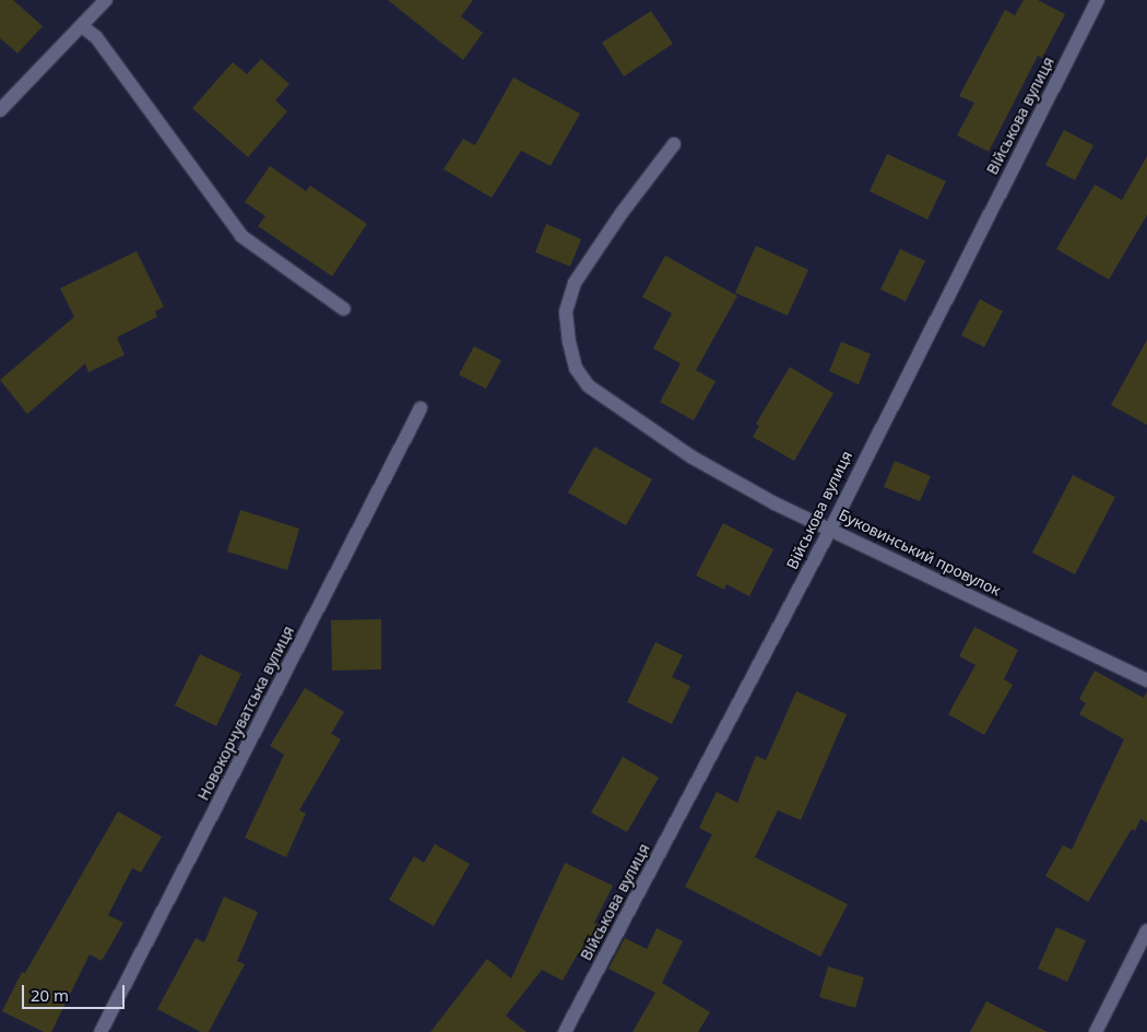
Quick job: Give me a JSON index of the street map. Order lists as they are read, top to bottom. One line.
{"streets":{"street":["Військова вулиця","Буковинський провулок","Новокорчуватська вулиця"]},"crossings":[["Військова вулиця","Буковинський провулок"]],"scale_bar":"20 m"}
